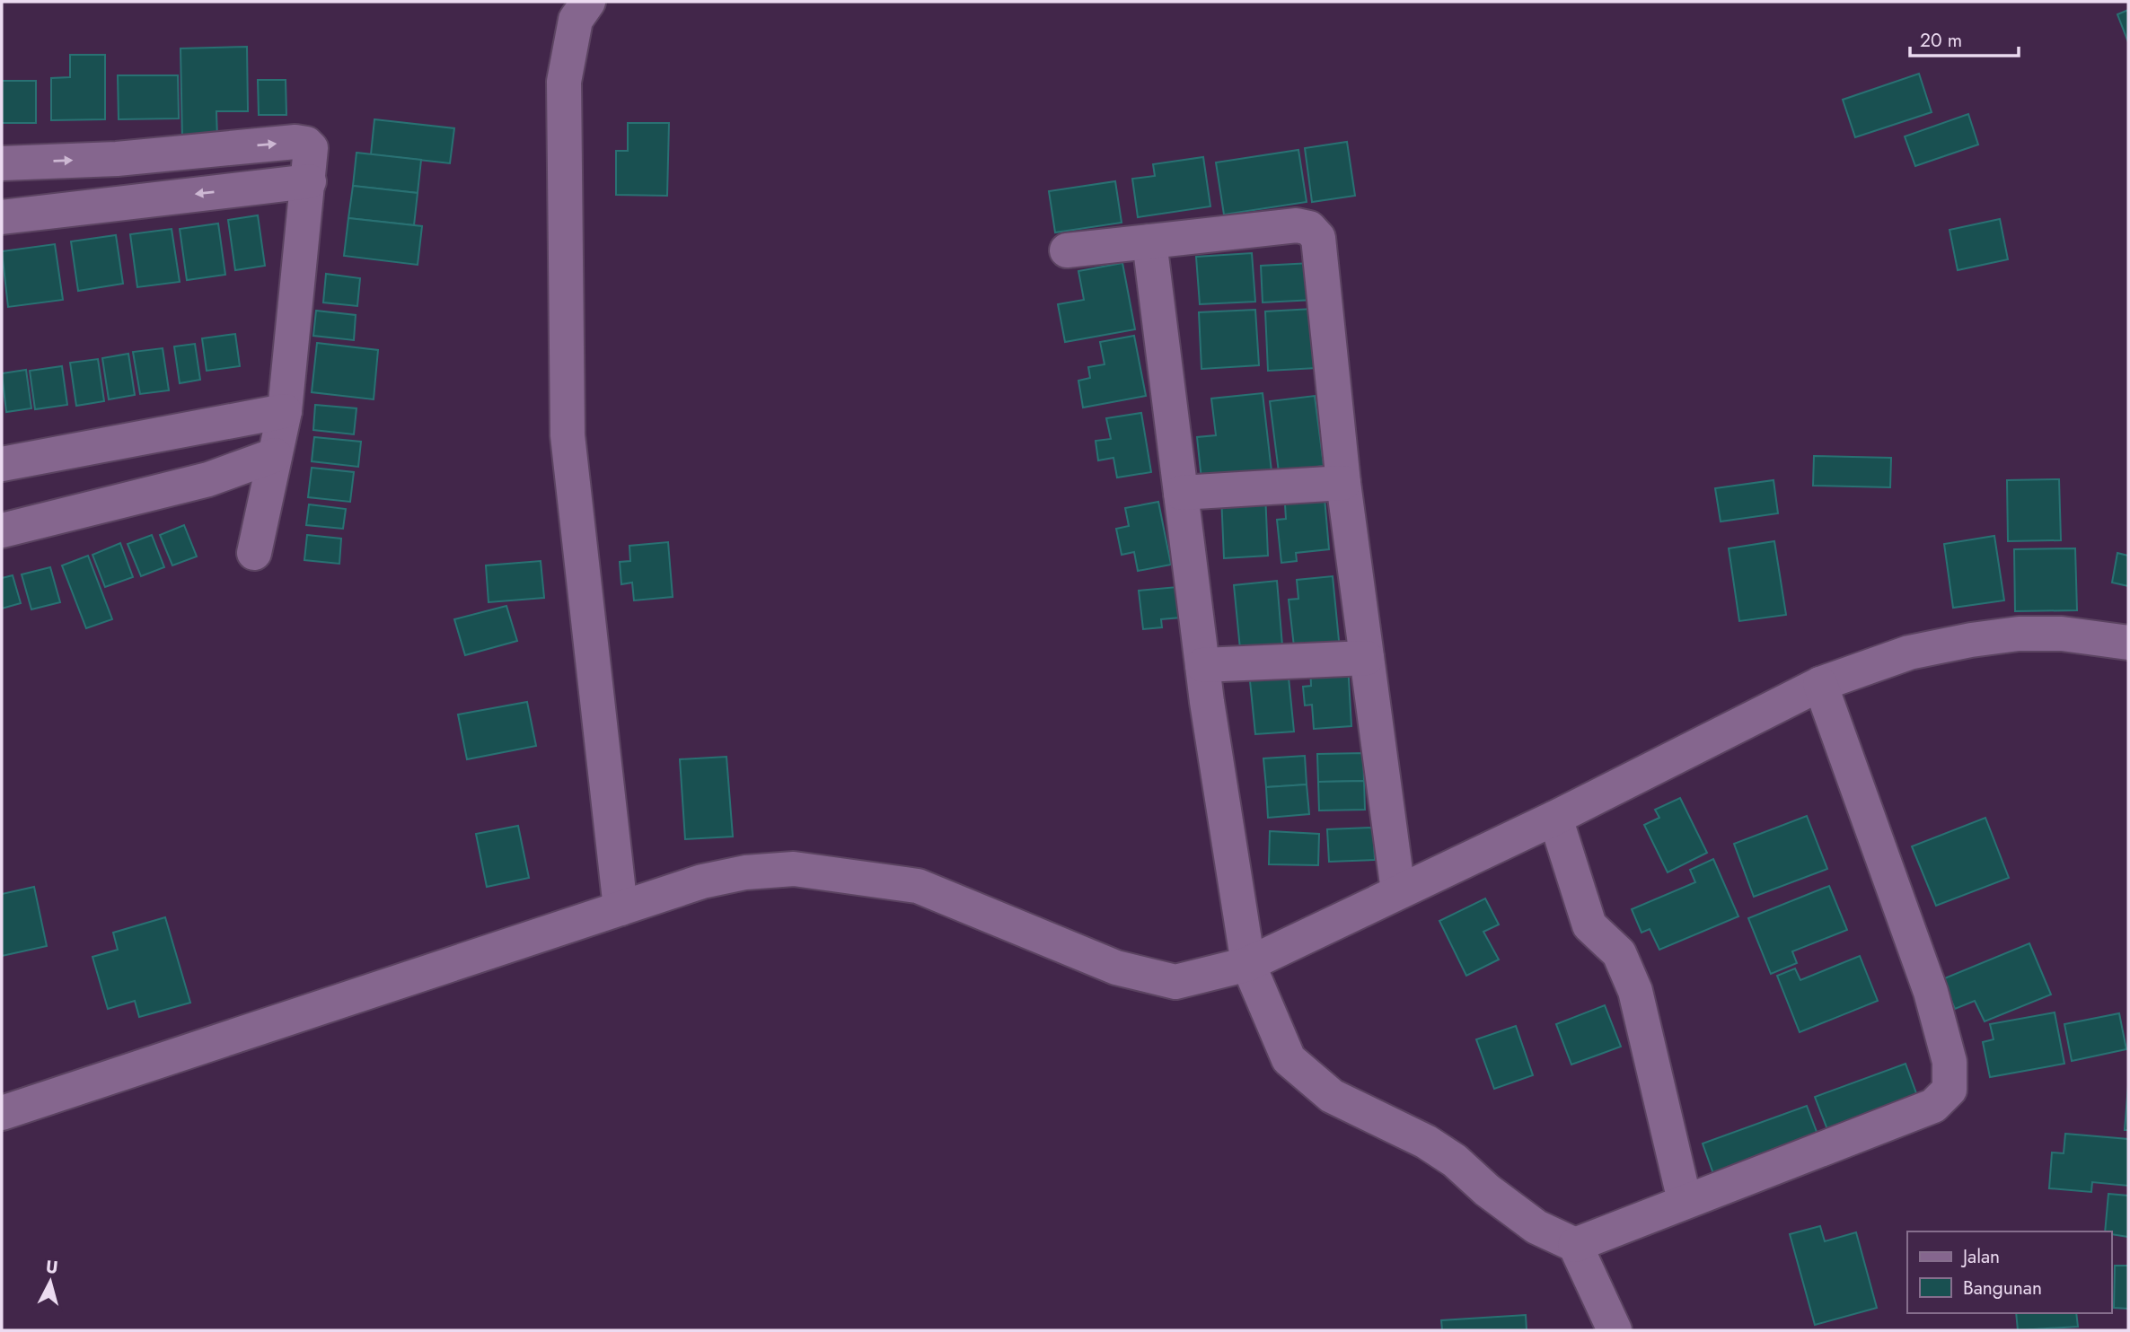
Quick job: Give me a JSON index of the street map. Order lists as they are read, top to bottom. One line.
{"legend":["Jalan","Bangunan"],"scale_bar":"20 m","north":"top"}
